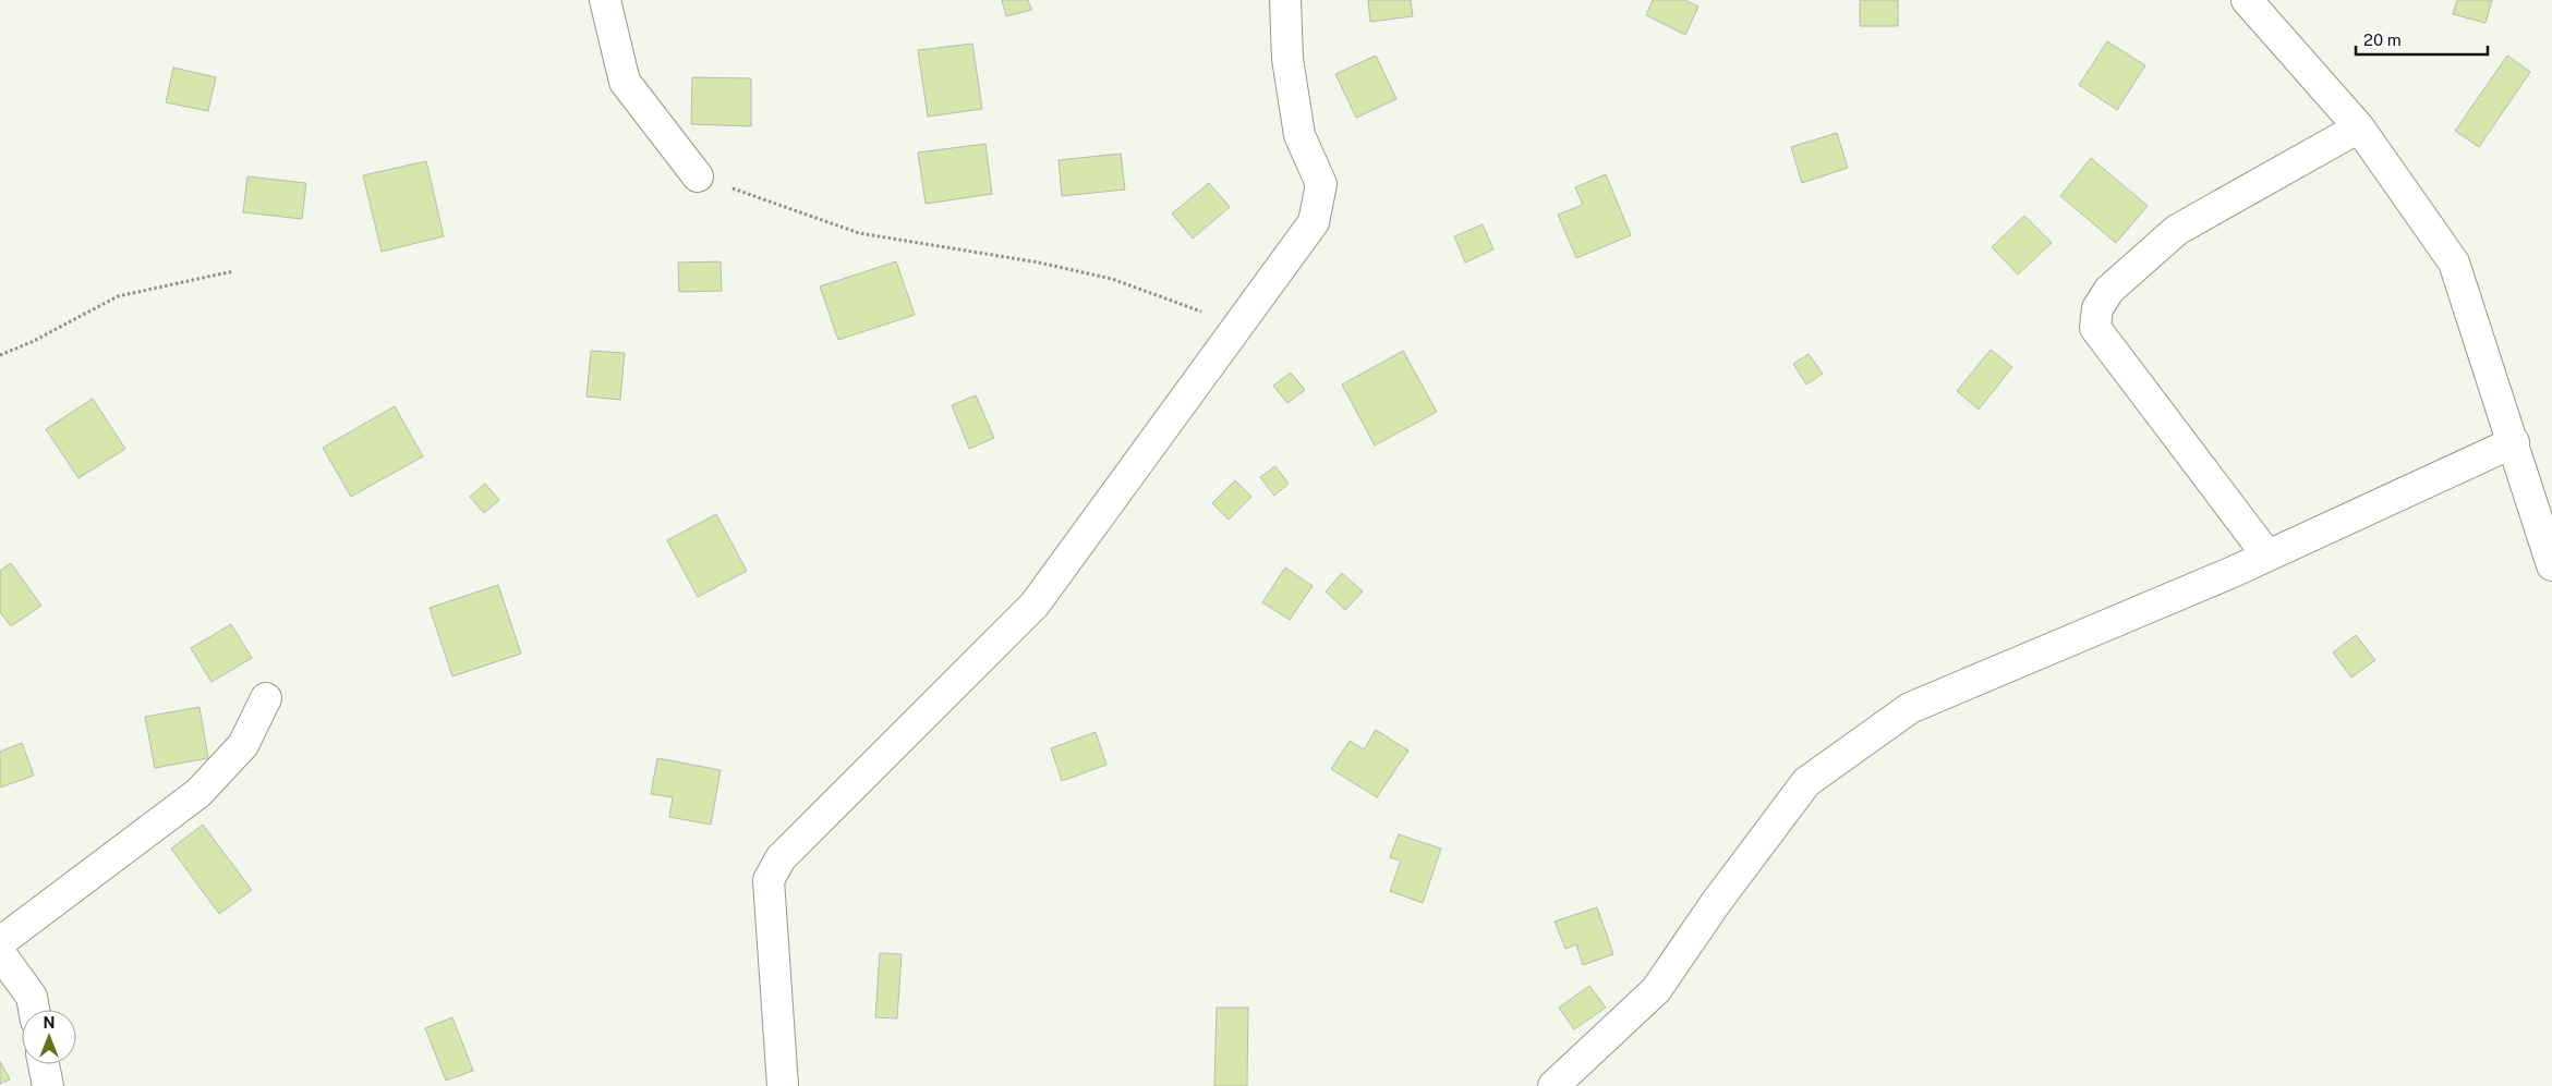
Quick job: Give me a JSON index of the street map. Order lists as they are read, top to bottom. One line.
{"scale_bar":"20 m","north":"top"}
